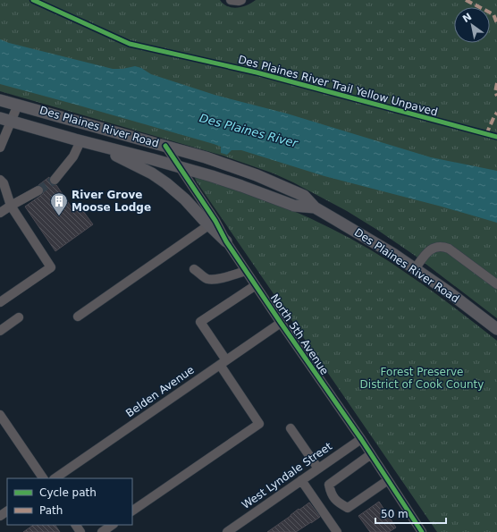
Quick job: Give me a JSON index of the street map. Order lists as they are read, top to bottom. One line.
{"streets":{"main road":["Des Plaines River Road"],"street":["North 5th Avenue","Belden Avenue","West Lyndale Street"],"cycle path":["Des Plaines River Trail Yellow Unpaved"]},"crossings":[["North 5th Avenue","Belden Avenue"],["North 5th Avenue","West Lyndale Street"]],"water":["Des Plaines River"],"parks":["Forest Preserve District of Cook County"],"places":{"building":["River Grove Moose Lodge"]},"legend":["Cycle path","Path"],"scale_bar":"50 m","north":"top left"}
